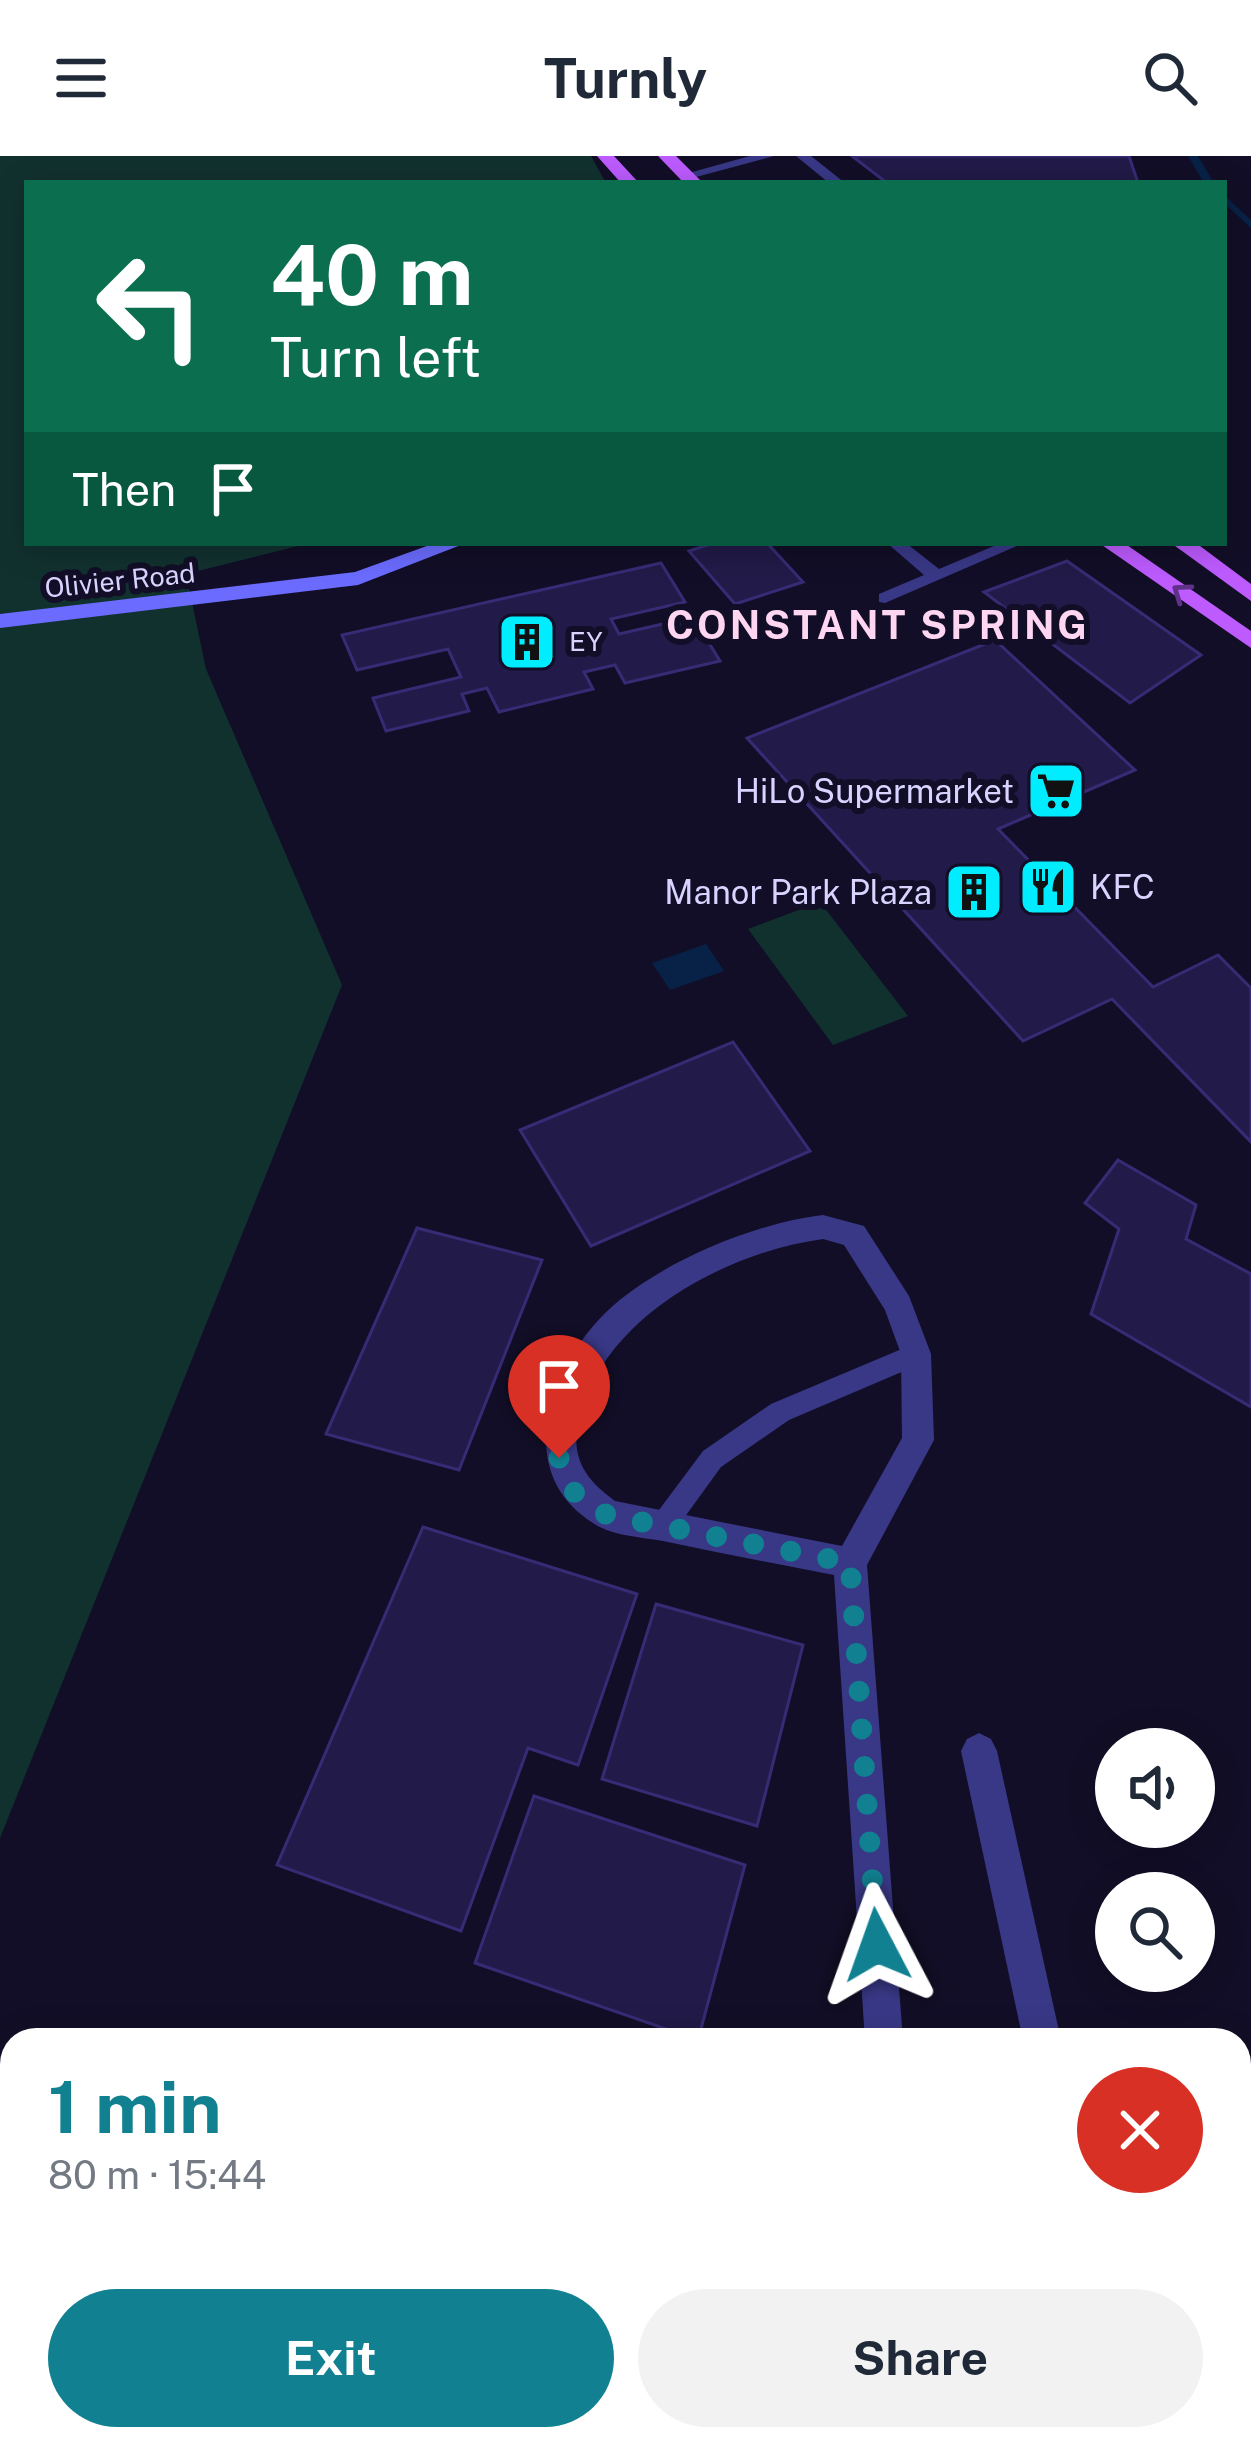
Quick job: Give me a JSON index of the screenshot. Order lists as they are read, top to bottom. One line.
{"streets":{"main road":["Olivier Road"]},"districts":["CONSTANT SPRING"],"places":{"building":["EY","Manor Park Plaza"],"supermarket":["HiLo Supermarket"],"restaurant":["KFC"]},"page":{"header":"Turnly","turn":["40 m","Turn left"],"then":"Then","heading":["1 min","80 m · 15:44"],"buttons":["Exit","Share"]}}
